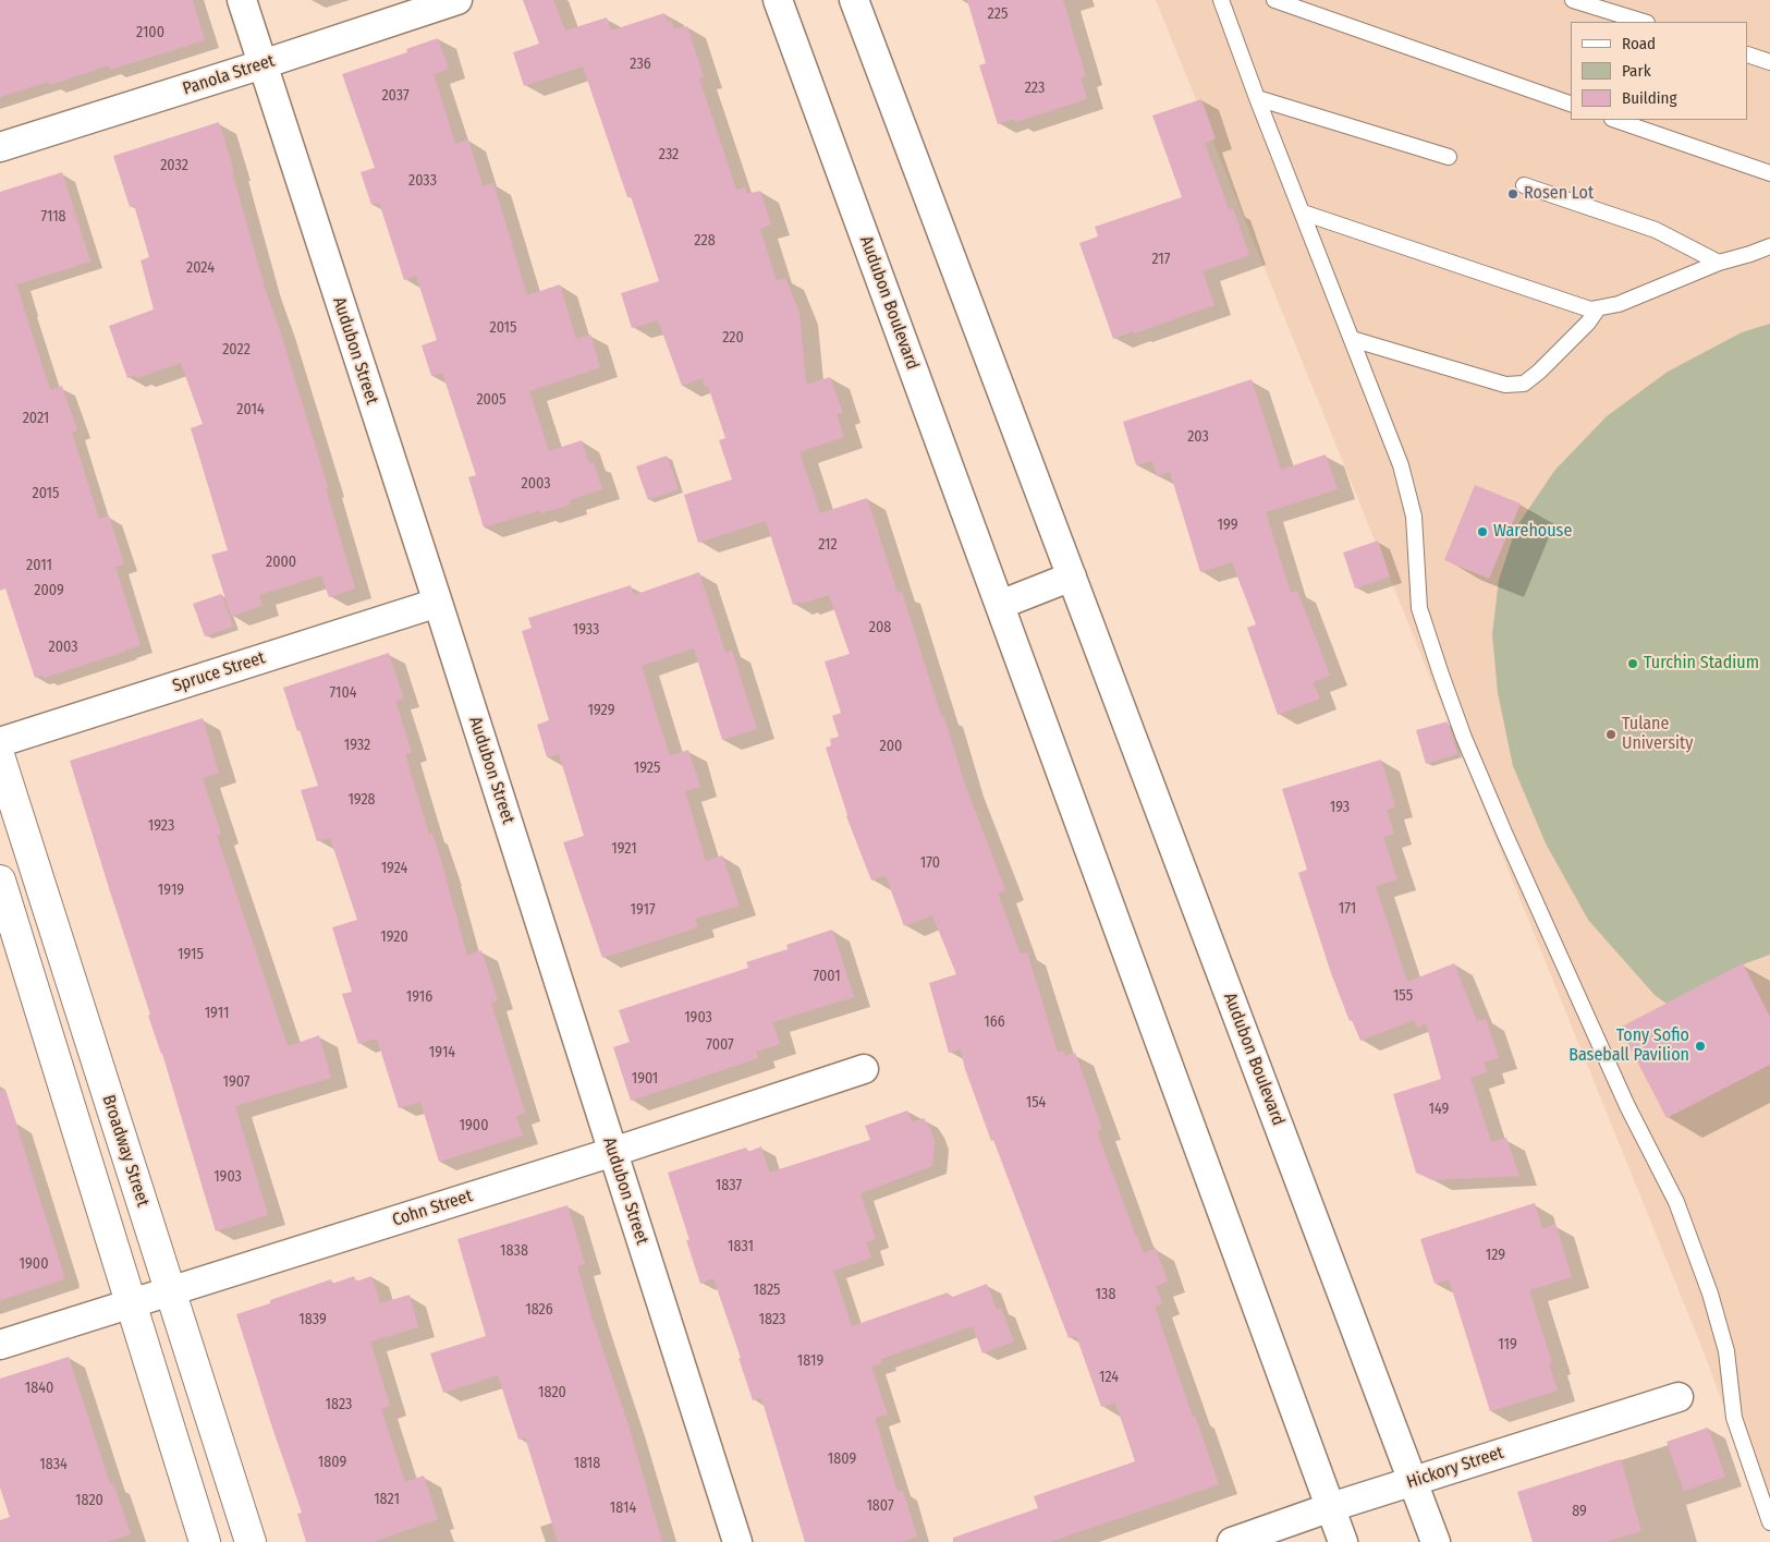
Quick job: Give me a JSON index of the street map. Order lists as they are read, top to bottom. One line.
{"streets":{"street":["Panola Street","Audubon Boulevard","Audubon Street","Spruce Street","Broadway Street","Cohn Street","Hickory Street"]},"crossings":[["Panola Street","Audubon Street"],["Audubon Boulevard","Hickory Street"],["Audubon Street","Spruce Street"],["Audubon Street","Cohn Street"],["Broadway Street","Cohn Street"]],"places":["Rosen Lot","Warehouse","Turchin Stadium","Tulane University","Tony Sofio Baseball Pavilion"],"house_numbers":["225","2100","236","223","2037","232","2032","2033","7118","228","217","2024","2015","220","2022","2005","2014","2021","203","2003","2015","199","212","2000","2011","2009","208","1933","2003","7104","1929","1932","200","1925","1928","193","1923","1921","170","1924","1919","171","1917","1920","1915","7001","155","1916","1911","1903","166","7007","1914","1901","1907","154","149","1900","1903","1837","1831","1838","129","1900","1825","138","1826","1839","1823","119","1819","124","1840","1820","1823","1809","1809","1818","1834","1821","1820","1807","1814","89"],"legend":["Road","Park","Building"]}
